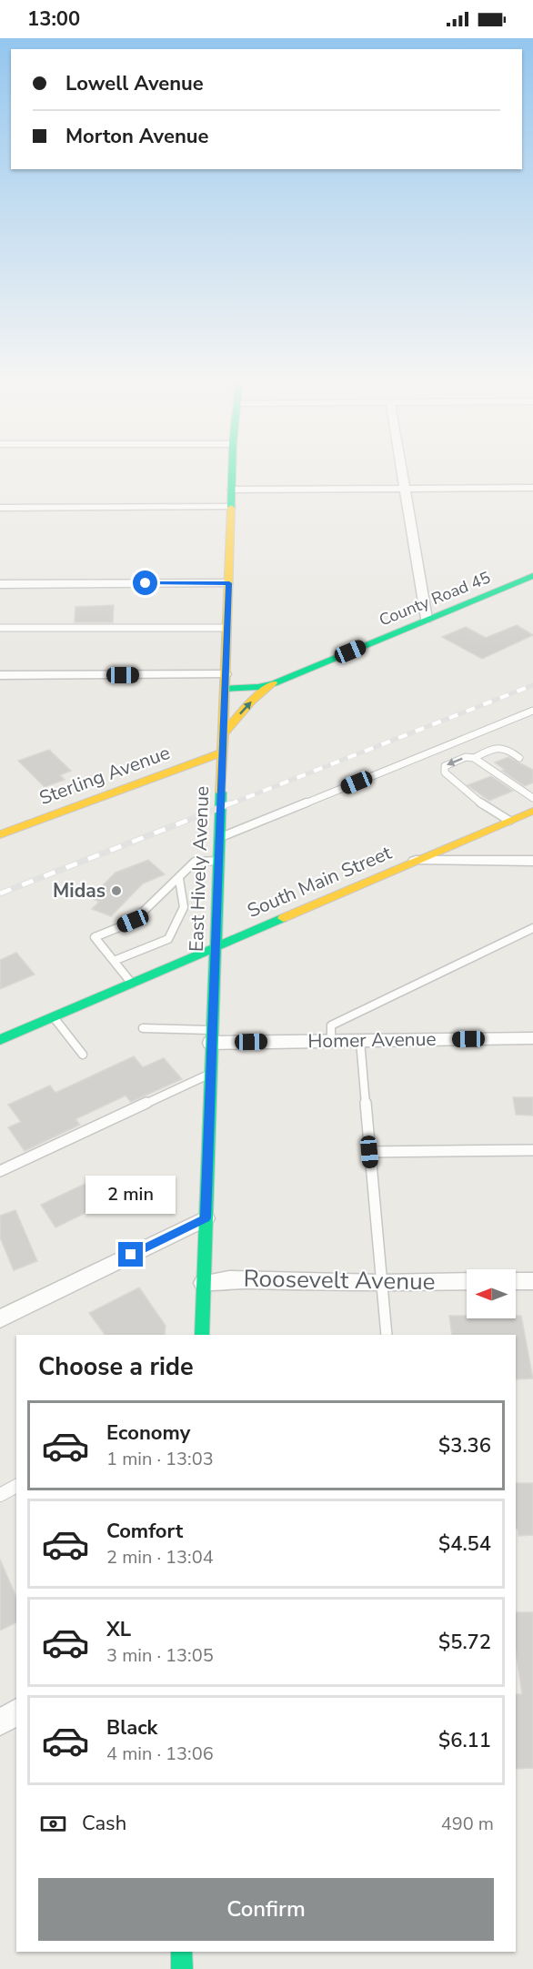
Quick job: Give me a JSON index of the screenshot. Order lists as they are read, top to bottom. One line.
{"streets":{"street":["County Road 45","Sterling Avenue","East Hively Avenue","South Main Street","Homer Avenue","Roosevelt Avenue"]},"crossings":[["County Road 45","East Hively Avenue"],["Sterling Avenue","East Hively Avenue"],["East Hively Avenue","South Main Street"],["East Hively Avenue","Homer Avenue"],["East Hively Avenue","Roosevelt Avenue"]],"places":["Midas"],"north":"left","page":{"status":"13:00","banner":["Lowell Avenue","Morton Avenue"],"bubble":"2 min","heading":"Choose a ride","list":[{"name":"Economy","note":"1 min · 13:03","value":"$3.36"},{"name":"Comfort","note":"2 min · 13:04","value":"$4.54"},{"name":"XL","note":"3 min · 13:05","value":"$5.72"},{"name":"Black","note":"4 min · 13:06","value":"$6.11"}],"pay":["Cash","490 m"],"buttons":"Confirm"}}
